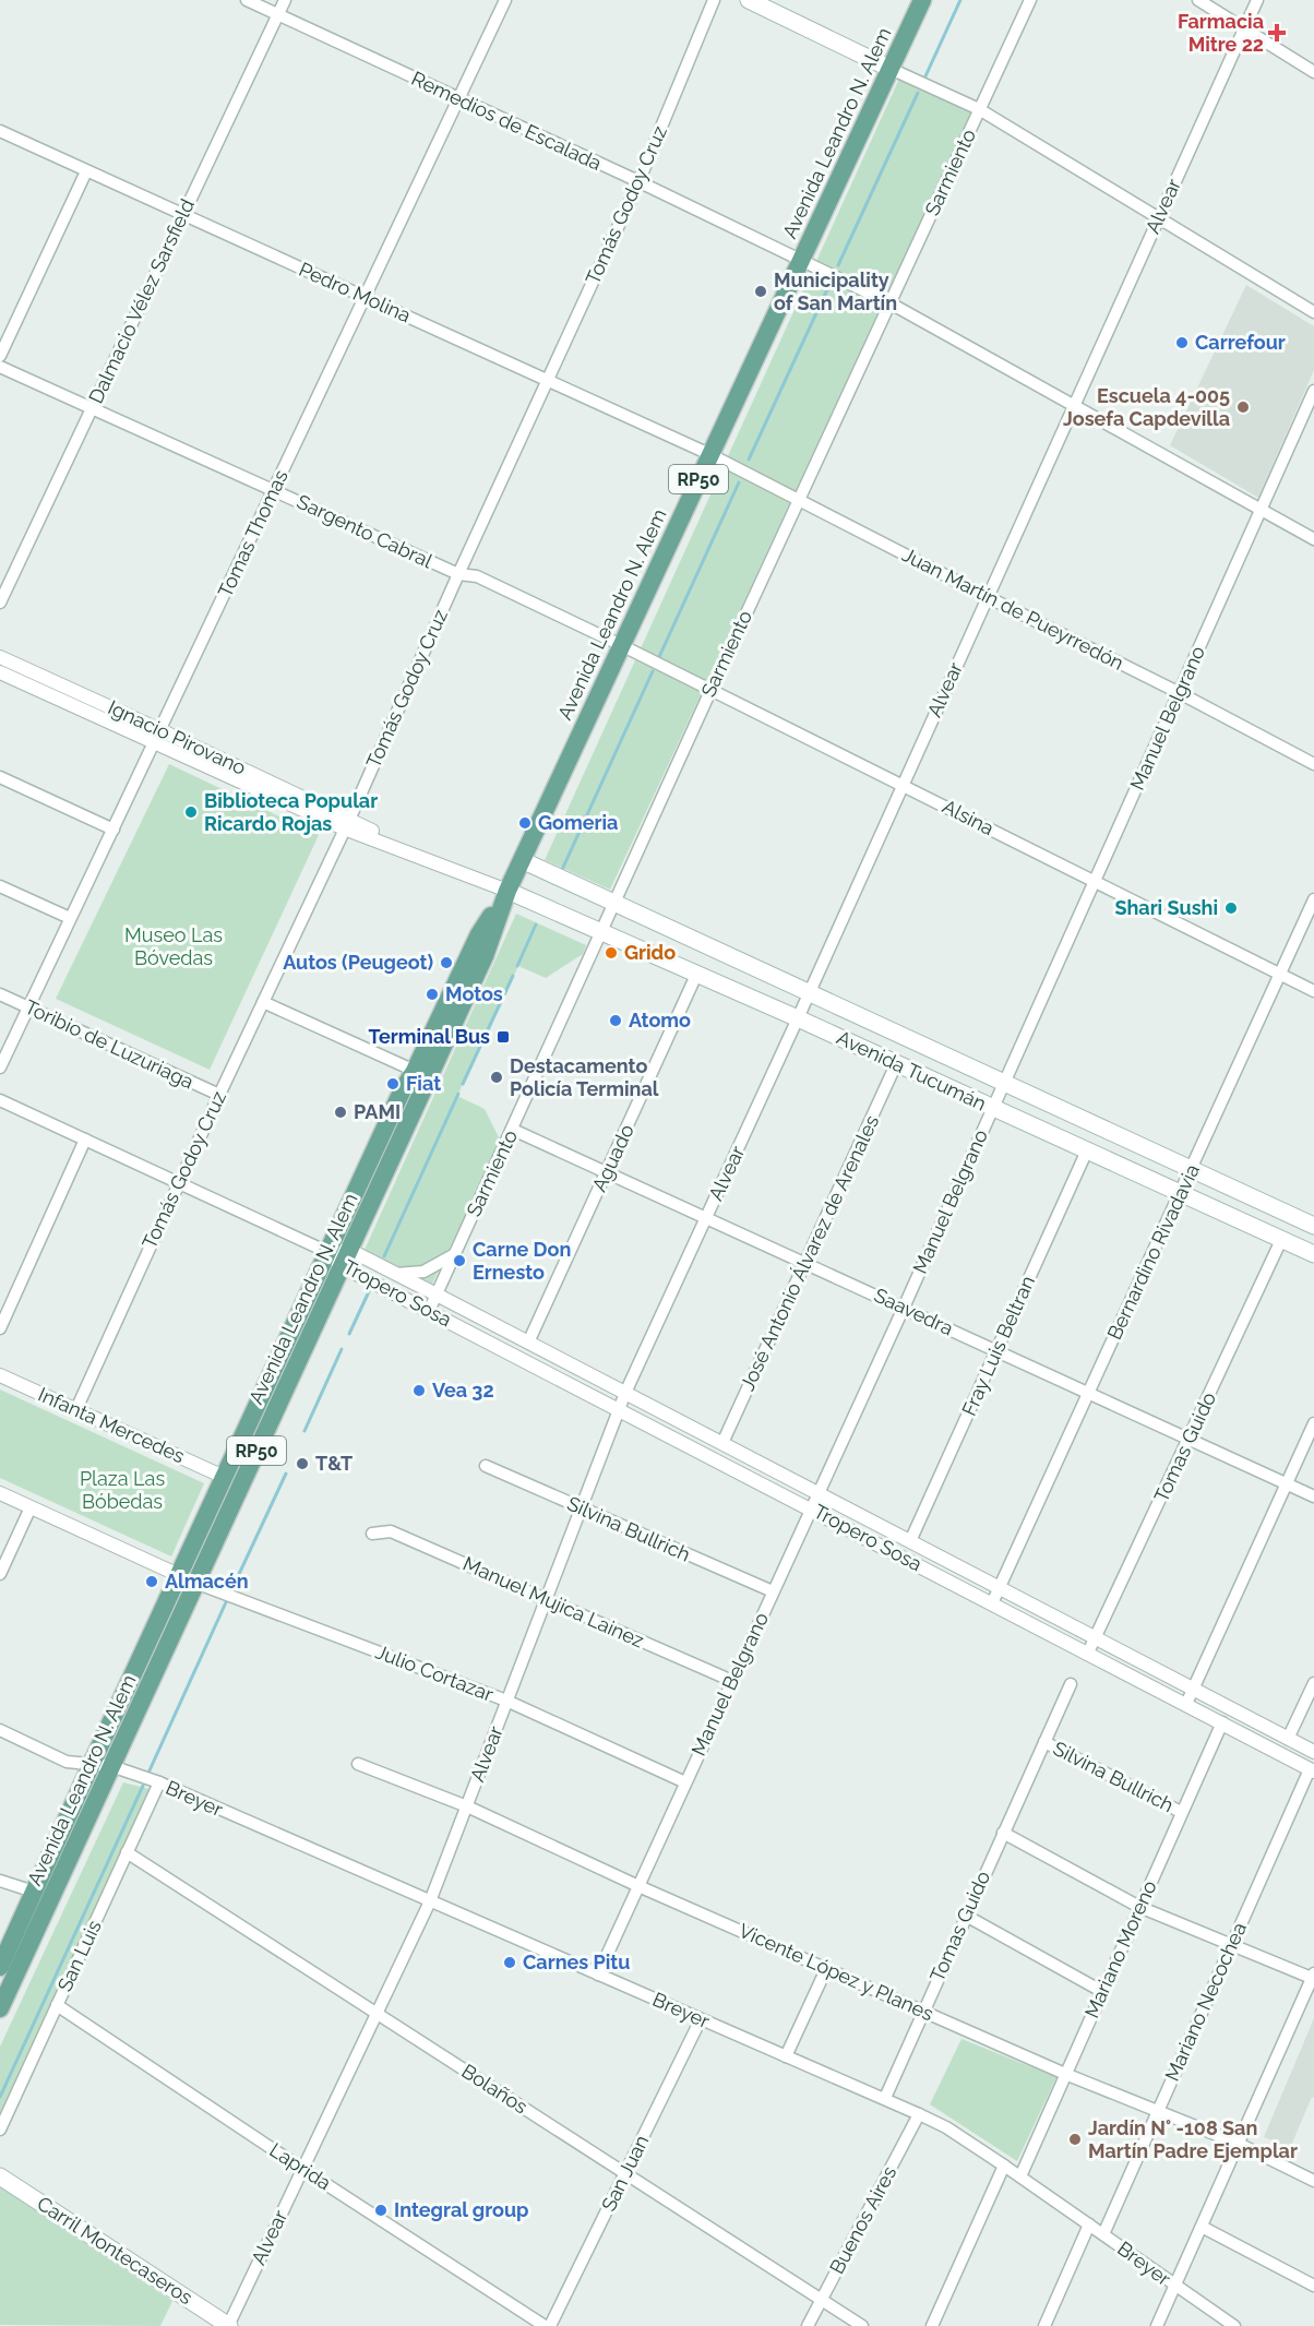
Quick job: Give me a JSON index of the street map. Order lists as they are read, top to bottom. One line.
{"streets":{"main road":["Avenida Leandro N. Alem","RP50","Avenida Tucumán","Carril Montecaseros"],"street":["Remedios de Escalada","Sarmiento","Tomás Godoy Cruz","Alvear","Pedro Molina","Dalmacio Vélez Sarsfield","Sargento Cabral","Tomas Thomas","Juan Martín de Pueyrredón","Manuel Belgrano","Ignacio Pirovano","Alsina","Toribio de Luzuriaga","Aguado","Bernardino Rivadavia","José Antonio Álvarez de Arenales","Tropero Sosa","Saavedra","Fray Luis Beltran","Infanta Mercedes","Tomas Guido","Silvina Bullrich","Manuel Mujica Lainez","Julio Cortazar","Breyer","Mariano Moreno","San Luis","Vicente López y Planes","Mariano Necochea","Bolaños","Laprida","San Juan","Buenos Aires"]},"crossings":[["Remedios de Escalada","Avenida Leandro N. Alem"],["Remedios de Escalada","Sarmiento"],["Remedios de Escalada","Tomás Godoy Cruz"],["Remedios de Escalada","Alvear"],["Remedios de Escalada","Dalmacio Vélez Sarsfield"],["Remedios de Escalada","Tomas Thomas"],["Remedios de Escalada","Manuel Belgrano"],["Avenida Leandro N. Alem","Pedro Molina"],["Avenida Leandro N. Alem","Sargento Cabral"],["Avenida Leandro N. Alem","Juan Martín de Pueyrredón"],["Avenida Leandro N. Alem","Ignacio Pirovano"],["Avenida Leandro N. Alem","Alsina"],["Avenida Leandro N. Alem","Avenida Tucumán"],["Avenida Leandro N. Alem","Tropero Sosa"],["Avenida Leandro N. Alem","Infanta Mercedes"],["Avenida Leandro N. Alem","Julio Cortazar"],["Avenida Leandro N. Alem","Breyer"],["Sarmiento","Juan Martín de Pueyrredón"],["Sarmiento","Alsina"],["Sarmiento","Avenida Tucumán"],["Sarmiento","Tropero Sosa"],["Sarmiento","Saavedra"],["Tomás Godoy Cruz","Pedro Molina"],["Tomás Godoy Cruz","Sargento Cabral"],["Tomás Godoy Cruz","Ignacio Pirovano"],["Tomás Godoy Cruz","Toribio de Luzuriaga"],["Tomás Godoy Cruz","Infanta Mercedes"],["Alvear","Juan Martín de Pueyrredón"],["Alvear","Alsina"],["Alvear","Avenida Tucumán"],["Alvear","Tropero Sosa"],["Alvear","Saavedra"],["Alvear","Silvina Bullrich"],["Alvear","Manuel Mujica Lainez"],["Alvear","Julio Cortazar"],["Alvear","Breyer"],["Alvear","Vicente López y Planes"],["Alvear","Bolaños"],["Alvear","Laprida"],["Alvear","Carril Montecaseros"],["Pedro Molina","Dalmacio Vélez Sarsfield"],["Pedro Molina","Tomas Thomas"],["Pedro Molina","Juan Martín de Pueyrredón"],["Dalmacio Vélez Sarsfield","Sargento Cabral"],["Sargento Cabral","Tomas Thomas"],["Sargento Cabral","Alsina"],["Tomas Thomas","Ignacio Pirovano"],["Tomas Thomas","Toribio de Luzuriaga"],["Juan Martín de Pueyrredón","Manuel Belgrano"],["Manuel Belgrano","Alsina"],["Manuel Belgrano","Avenida Tucumán"],["Manuel Belgrano","Tropero Sosa"],["Manuel Belgrano","Saavedra"],["Manuel Belgrano","Silvina Bullrich"],["Manuel Belgrano","Manuel Mujica Lainez"],["Manuel Belgrano","Julio Cortazar"],["Manuel Belgrano","Breyer"],["Manuel Belgrano","Vicente López y Planes"],["Ignacio Pirovano","Avenida Tucumán"],["Alsina","Bernardino Rivadavia"],["Avenida Tucumán","Aguado"],["Avenida Tucumán","Bernardino Rivadavia"],["Avenida Tucumán","José Antonio Álvarez de Arenales"],["Avenida Tucumán","Fray Luis Beltran"],["Avenida Tucumán","Tomas Guido"],["Aguado","Tropero Sosa"],["Aguado","Saavedra"],["Bernardino Rivadavia","Tropero Sosa"],["Bernardino Rivadavia","Saavedra"],["José Antonio Álvarez de Arenales","Tropero Sosa"],["José Antonio Álvarez de Arenales","Saavedra"],["Tropero Sosa","Fray Luis Beltran"],["Tropero Sosa","Tomas Guido"],["Tropero Sosa","Mariano Moreno"],["Tropero Sosa","Mariano Necochea"],["Saavedra","Fray Luis Beltran"],["Saavedra","Tomas Guido"],["Tomas Guido","Silvina Bullrich"],["Tomas Guido","Breyer"],["Tomas Guido","Vicente López y Planes"],["Silvina Bullrich","Mariano Moreno"],["Breyer","Mariano Moreno"],["Breyer","San Luis"],["Breyer","Mariano Necochea"],["Breyer","San Juan"],["Breyer","Buenos Aires"],["Mariano Moreno","Vicente López y Planes"],["San Luis","Bolaños"],["San Luis","Laprida"],["Vicente López y Planes","Mariano Necochea"],["Bolaños","San Juan"],["Bolaños","Buenos Aires"]],"parks":["Museo Las Bóvedas","Plaza Las Bóbedas"],"places":{"health":["Farmacia Mitre 22"],"other":["Municipality of San Martín","Carrefour","Escuela 4-005 Josefa Capdevilla","Biblioteca Popular Ricardo Rojas","Gomeria","Shari Sushi","Grido","Autos (Peugeot)","Motos","Atomo","Destacamento Policía Terminal","Fiat","PAMI","Carne Don Ernesto","Vea 32","T&T","Almacén","Carnes Pitu","Jardín N° -108 San Martín Padre Ejemplar","Integral group"],"transit":["Terminal Bus"]}}
